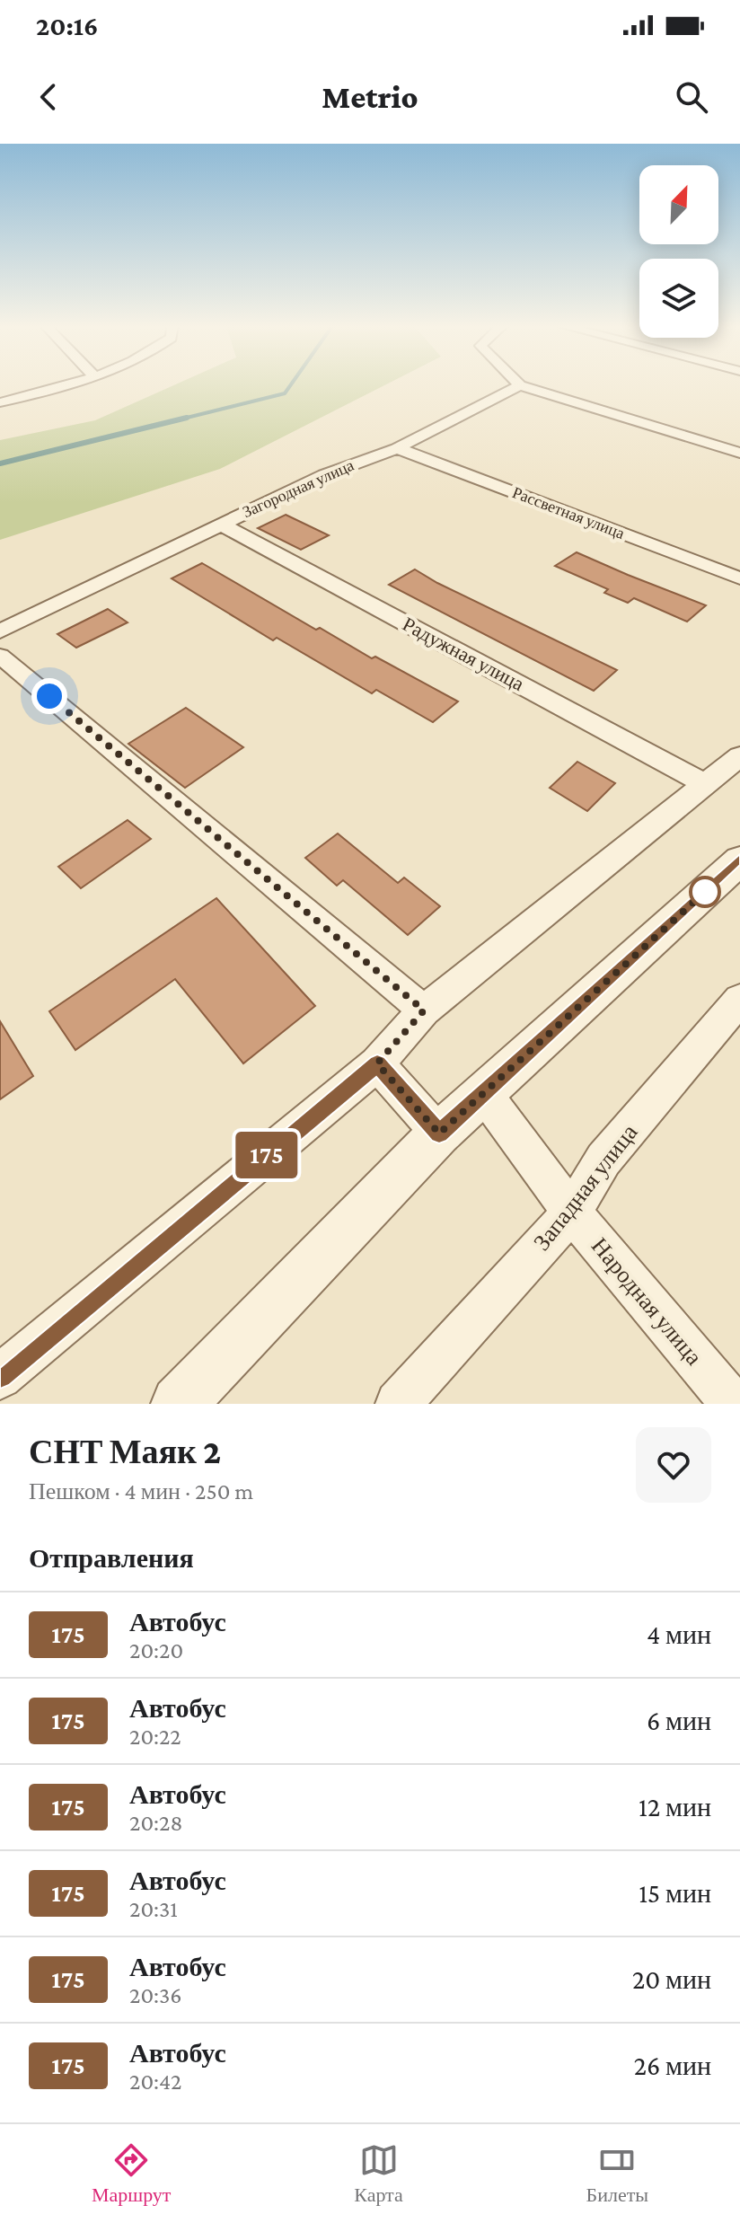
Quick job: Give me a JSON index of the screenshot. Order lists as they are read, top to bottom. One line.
{"streets":{"street":["Загородная улица","Рассветная улица","Радужная улица","Западная улица","Народная улица"]},"crossings":[["Загородная улица","Рассветная улица"],["Загородная улица","Радужная улица"],["Западная улица","Народная улица"]],"lines":["bus line 175"],"north":"top right","page":{"status":"20:16","header":"Metrio","on_map":"175","heading":[["СНТ Маяк 2","Пешком · 4 мин · 250 m"],"Отправления"],"list":[{"mark":"175","name":"Автобус","note":"20:20","value":"4 мин"},{"mark":"175","name":"Автобус","note":"20:22","value":"6 мин"},{"mark":"175","name":"Автобус","note":"20:28","value":"12 мин"},{"mark":"175","name":"Автобус","note":"20:31","value":"15 мин"},{"mark":"175","name":"Автобус","note":"20:36","value":"20 мин"},{"mark":"175","name":"Автобус","note":"20:42","value":"26 мин"}],"tabs":["Маршрут","Карта","Билеты"]}}
